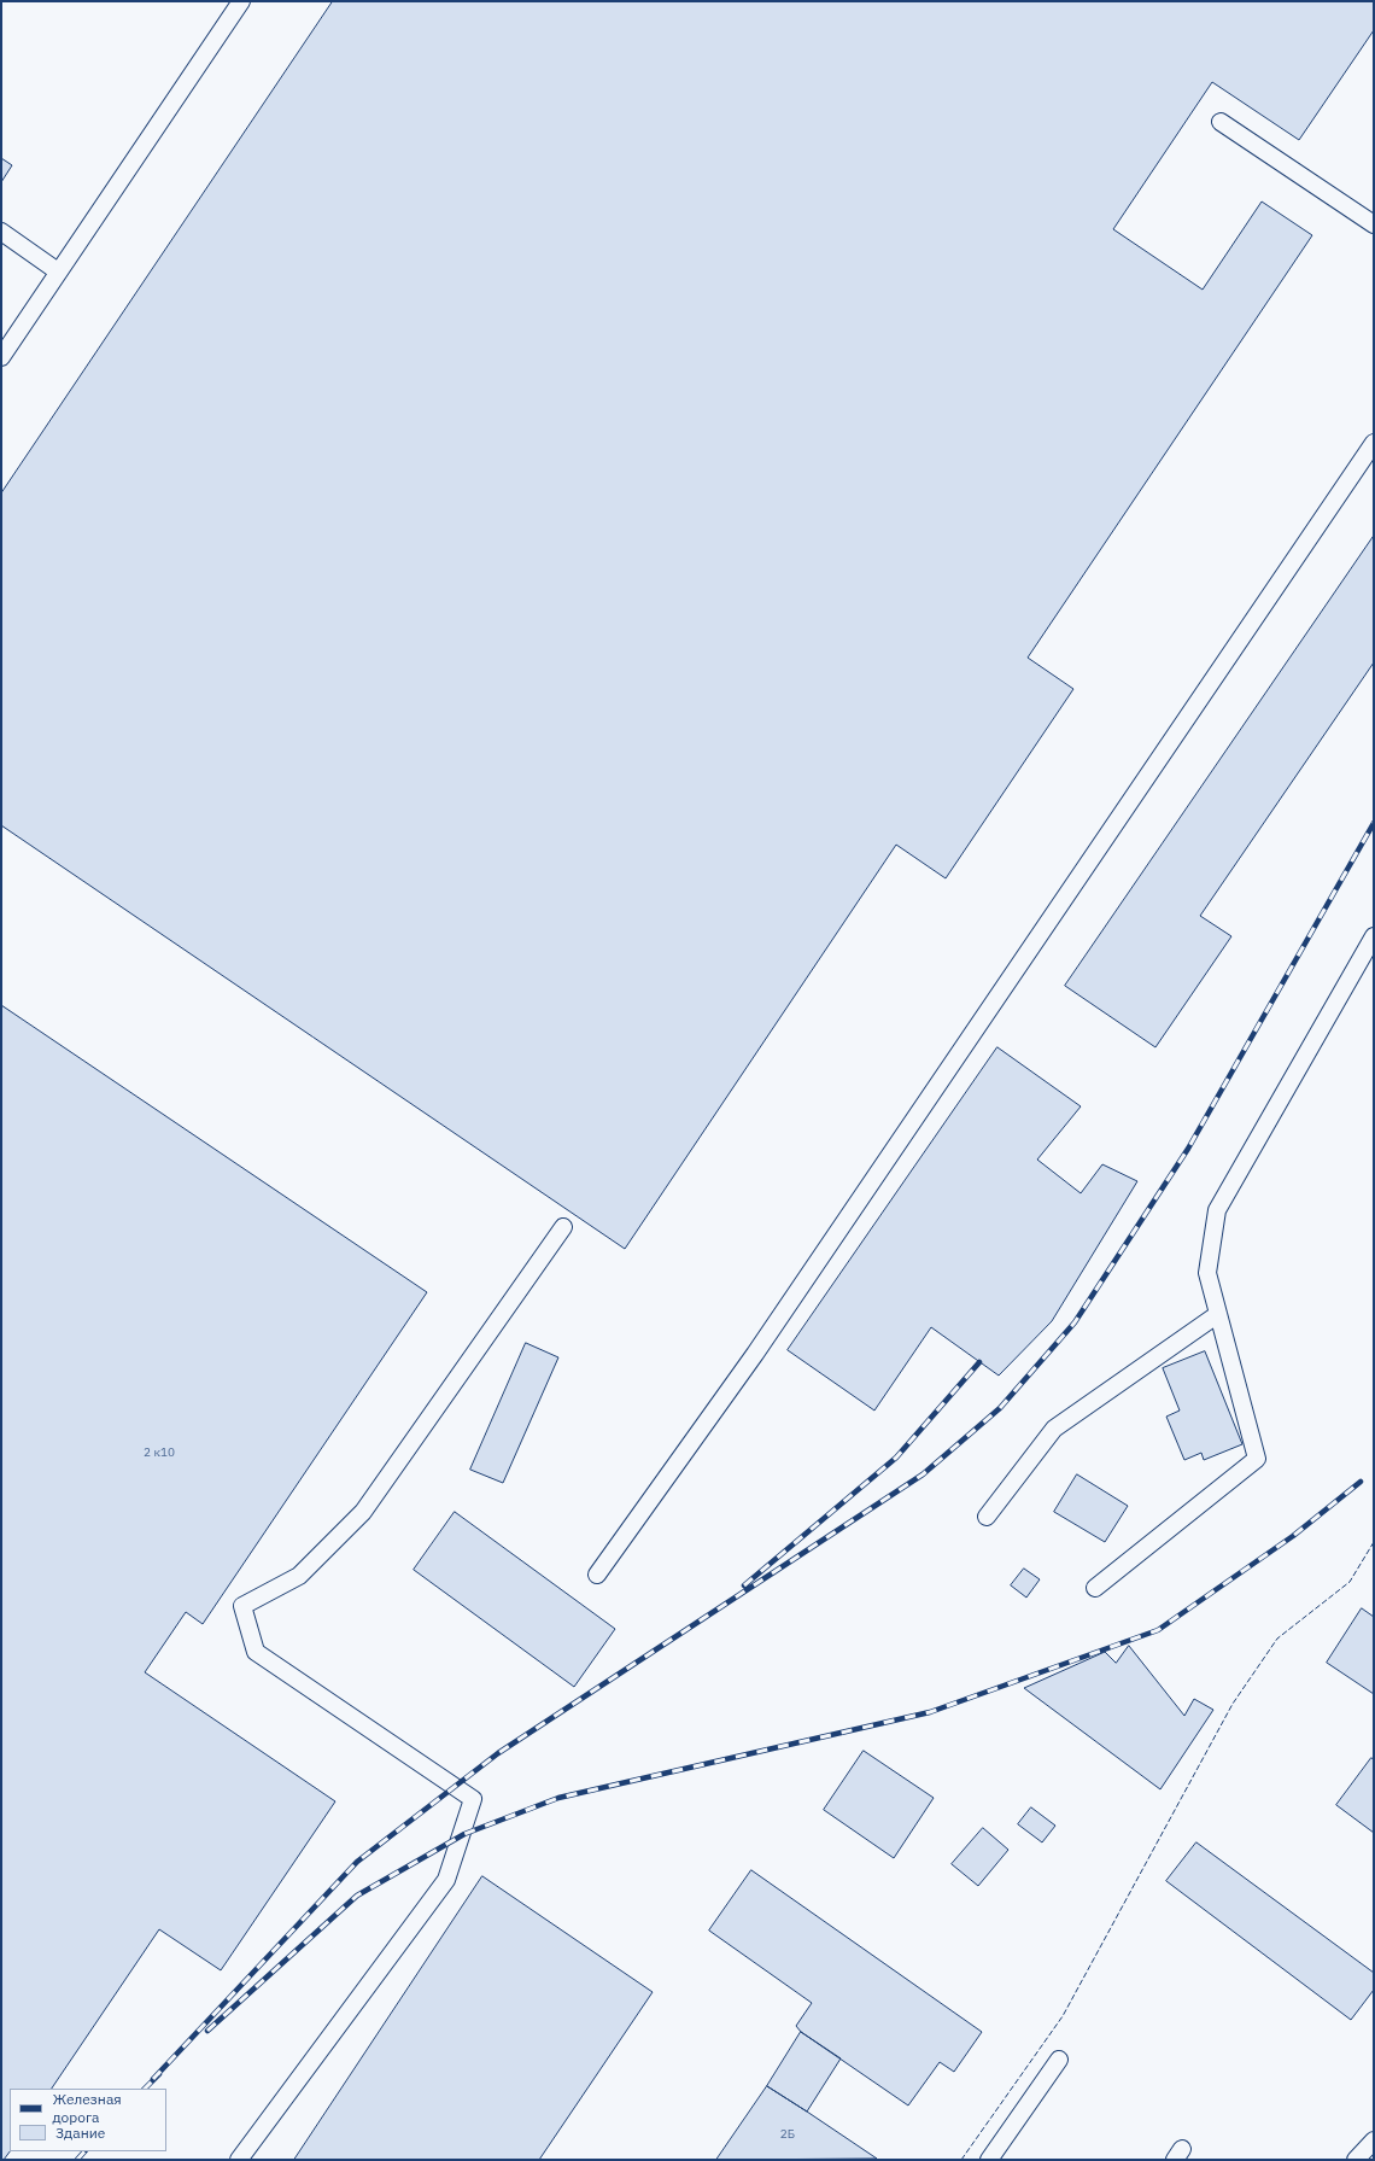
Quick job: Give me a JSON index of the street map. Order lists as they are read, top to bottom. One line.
{"house_numbers":["2 к10","2Б"],"legend":["Железная дорога","Здание"]}
